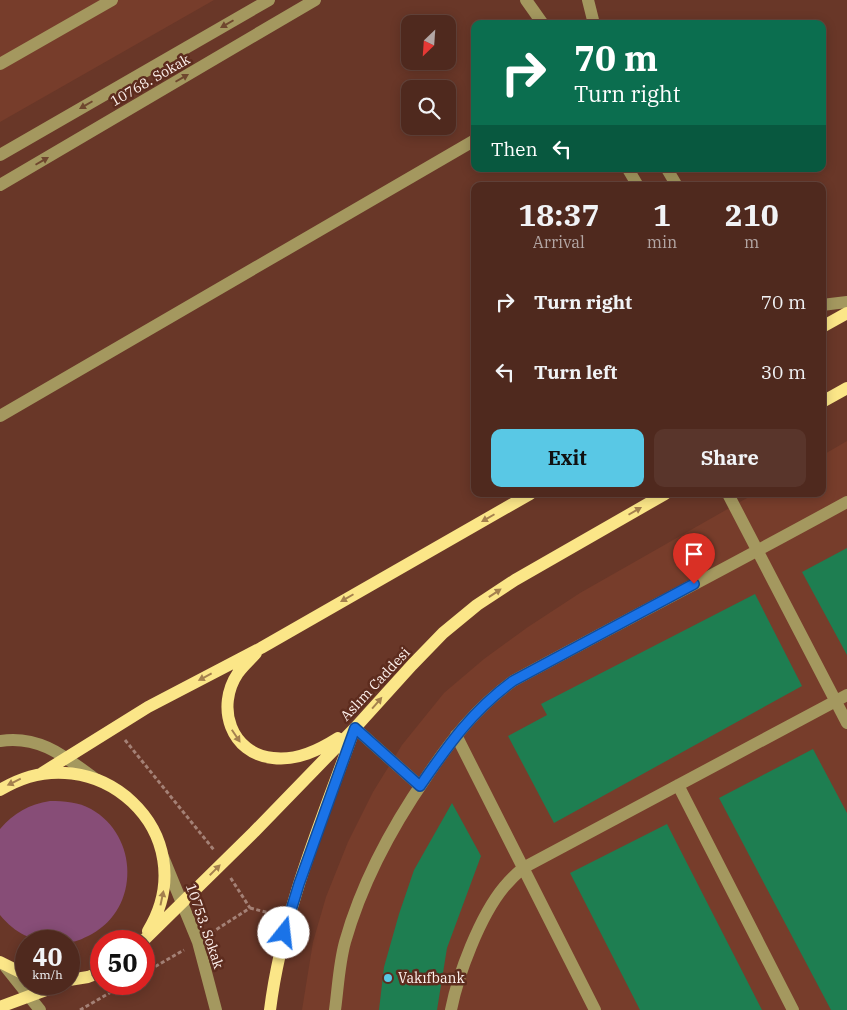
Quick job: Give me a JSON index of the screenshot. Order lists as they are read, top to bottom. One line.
{"streets":{"main road":["Aslım Caddesi"],"street":["10768. Sokak","10753. Sokak"]},"crossings":[["Aslım Caddesi","10753. Sokak"]],"places":["Vakıfbank"],"north":"bottom left","page":{"turn":["70 m","Turn right"],"then":"Then","eta":["18:37","Arrival","1","min","210","m"],"list":[{"name":"Turn right","value":"70 m"},{"name":"Turn left","value":"30 m"}],"buttons":["Exit","Share"],"speed":"40 km/h","limit":"50"}}
